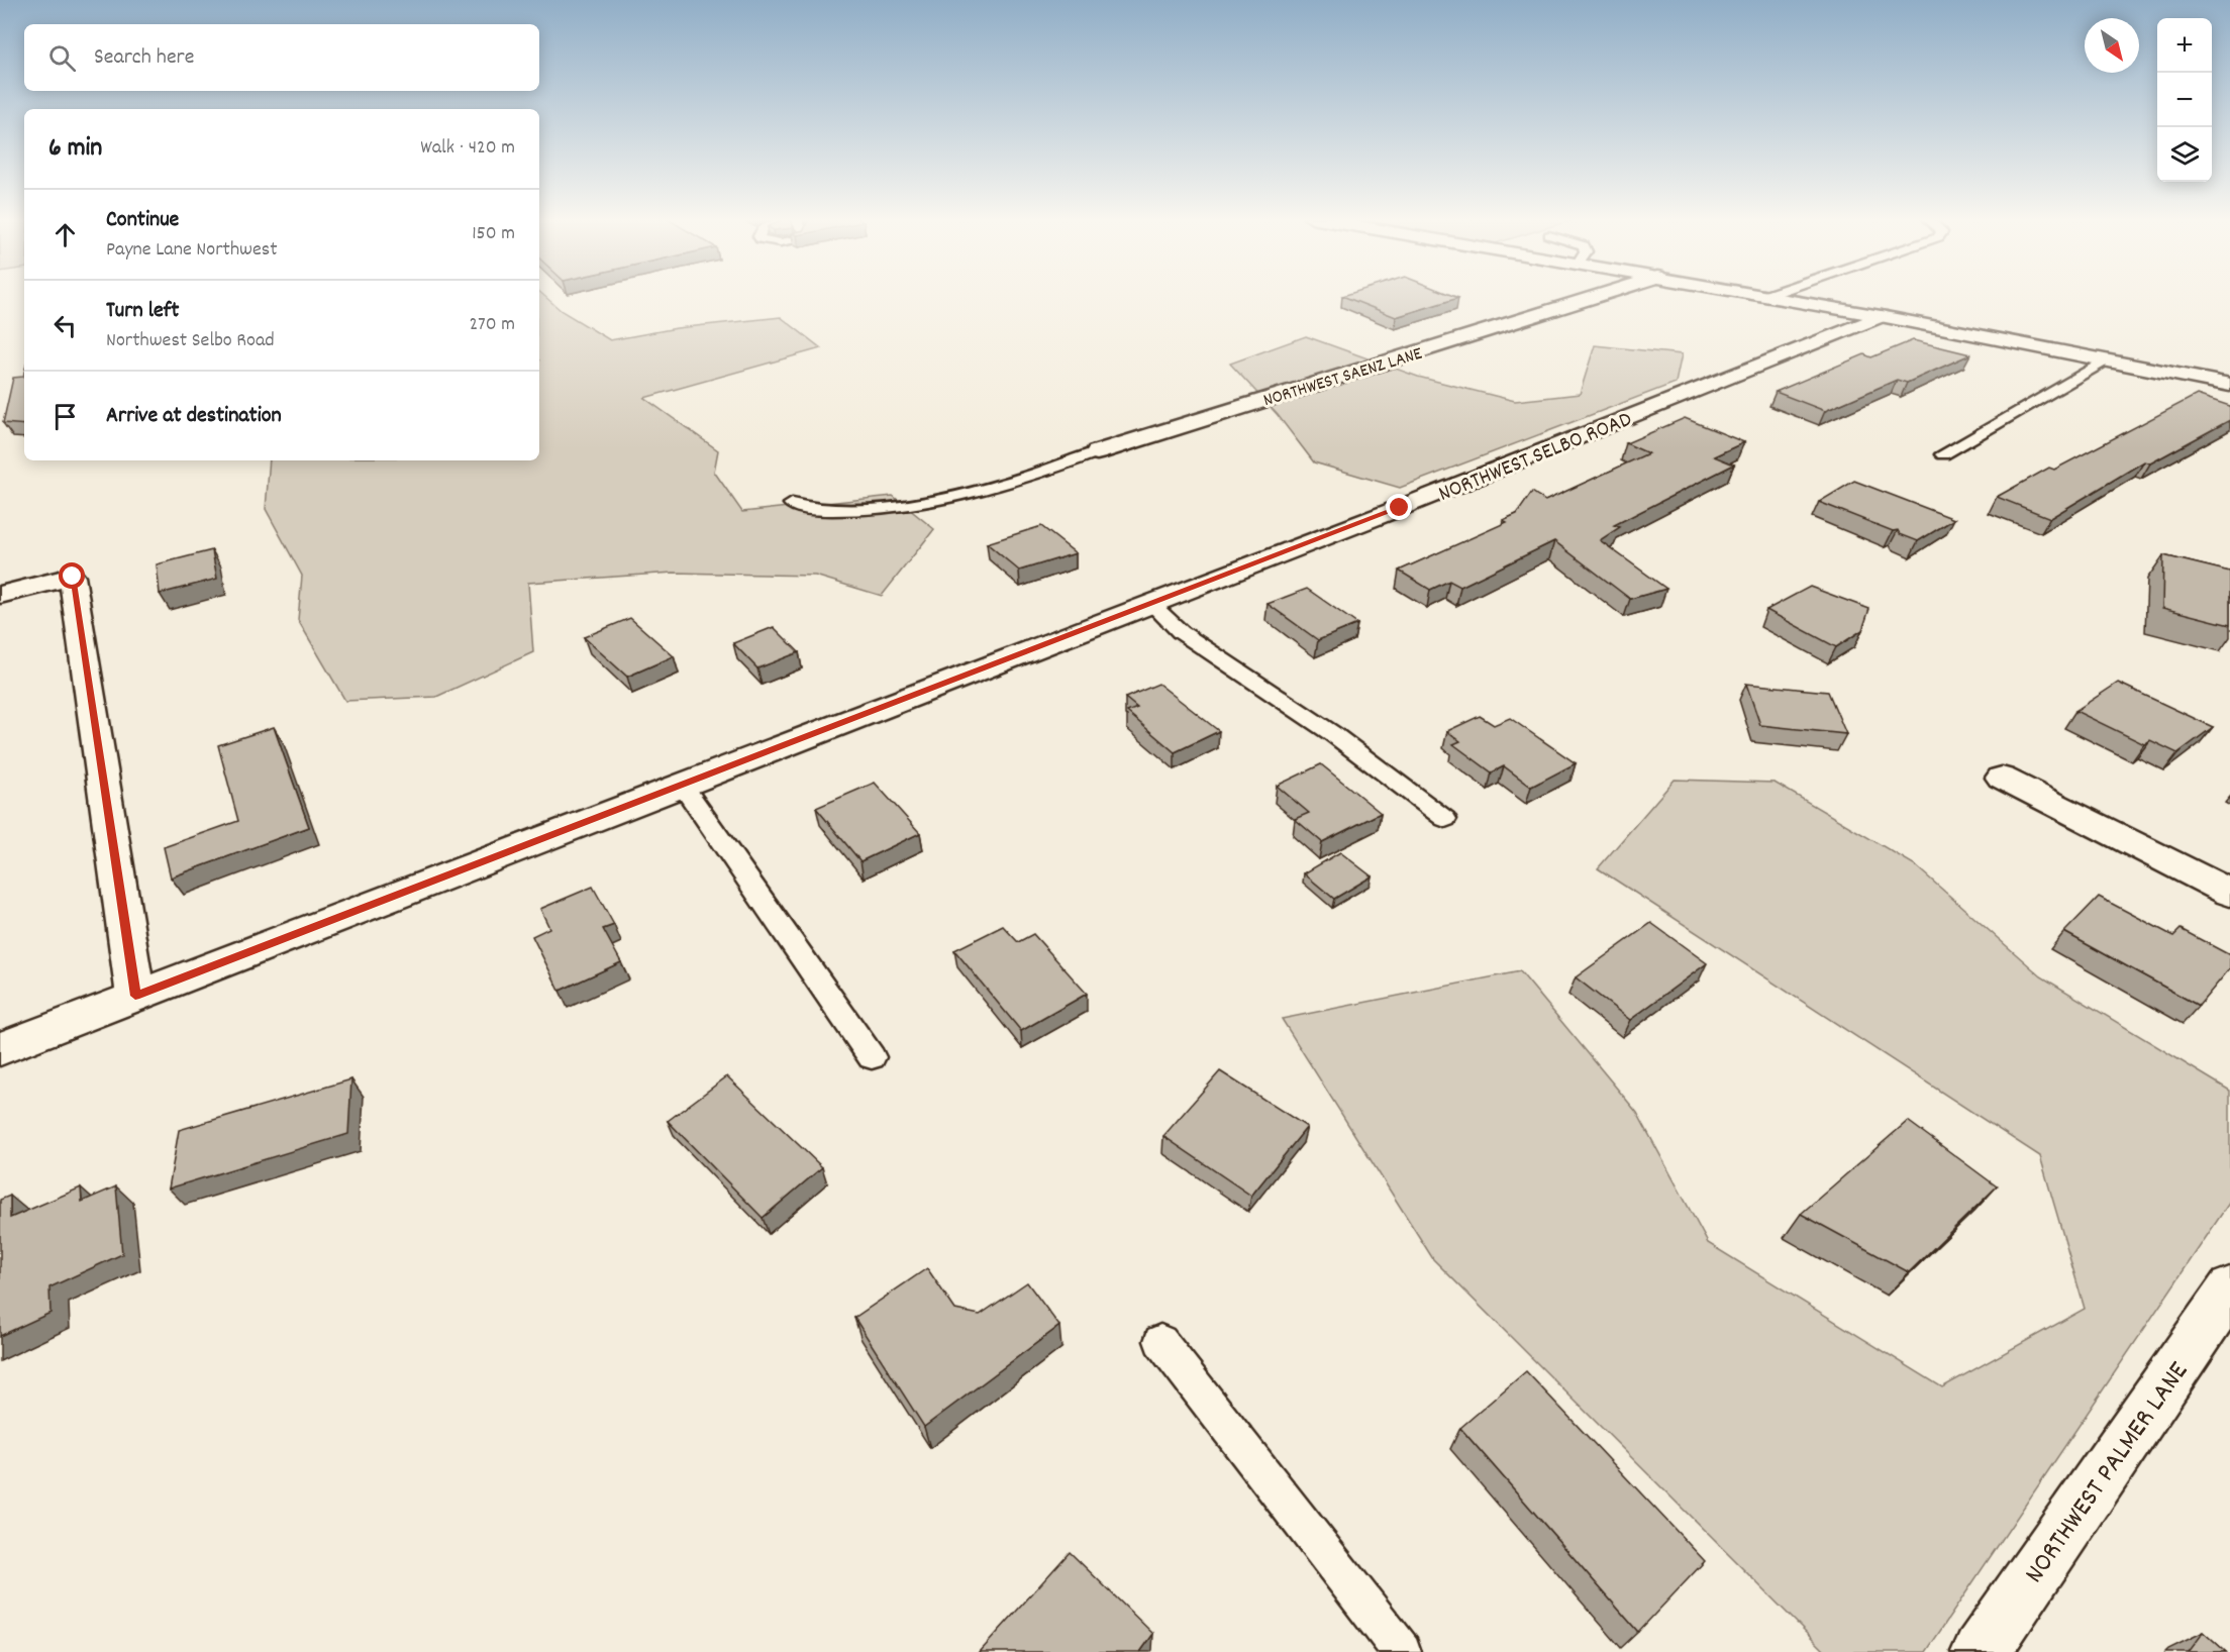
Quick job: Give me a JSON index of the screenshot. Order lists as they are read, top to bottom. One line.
{"streets":{"street":["NORTHWEST SAENZ LANE","NORTHWEST SELBO ROAD","NORTHWEST PALMER LANE"]},"north":"bottom right","page":{"map_buttons":["+","−"],"search":"Search here","heading":["6 min","Walk · 420 m"],"list":[["Continue","Payne Lane Northwest","150 m"],["Turn left","Northwest Selbo Road","270 m"],"Arrive at destination"]}}
